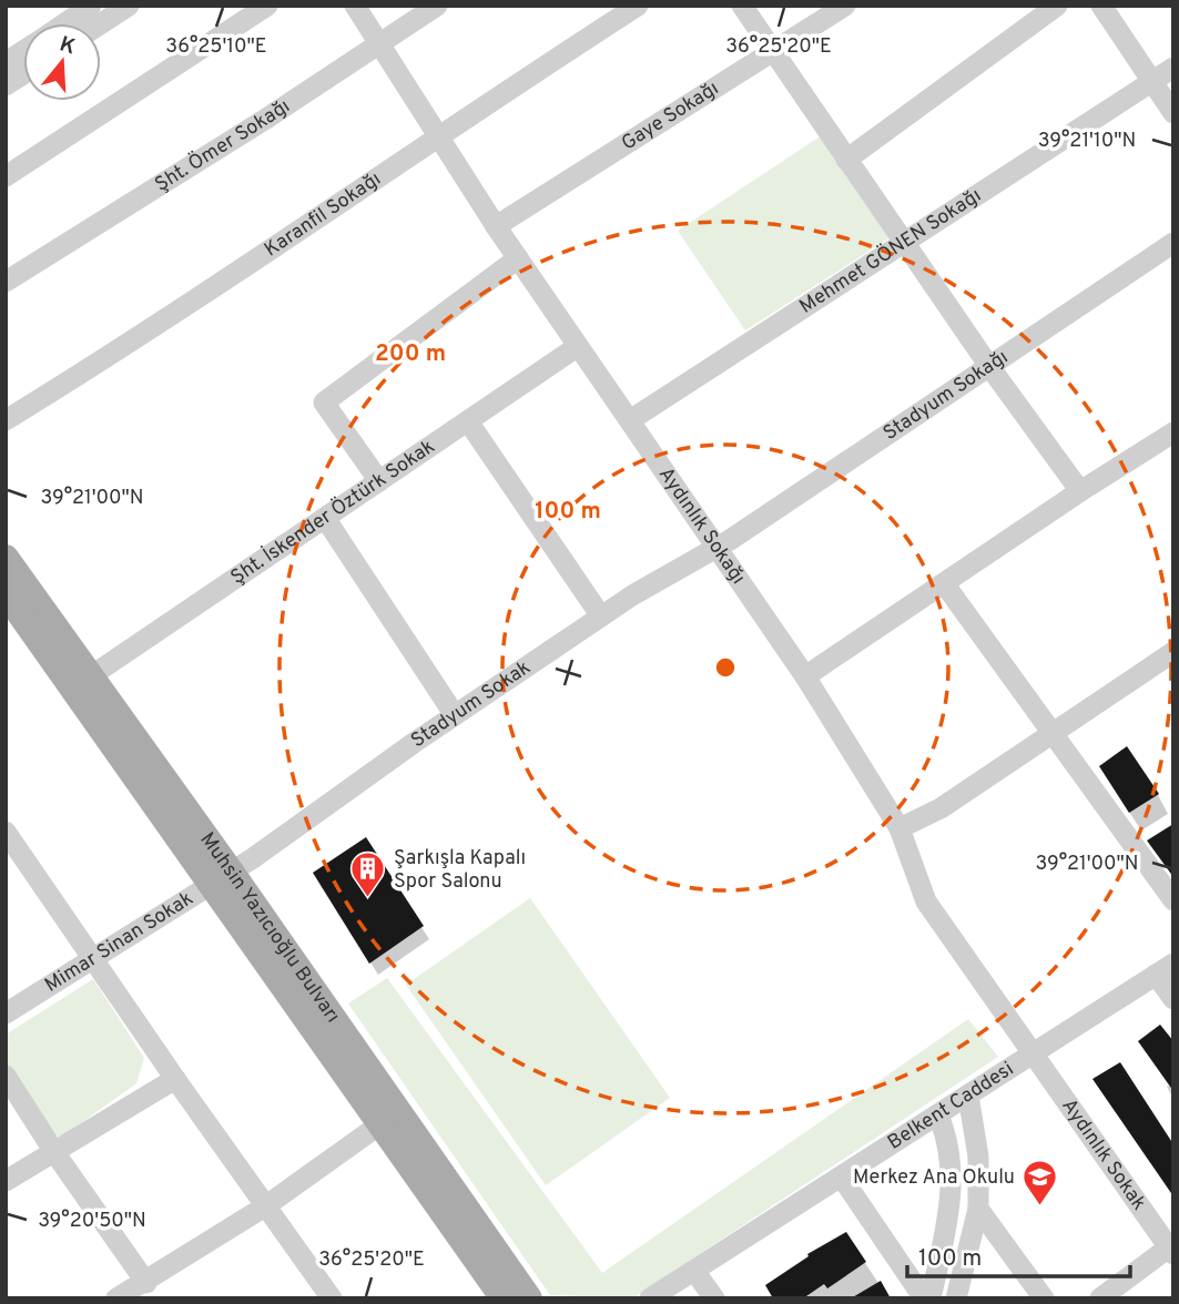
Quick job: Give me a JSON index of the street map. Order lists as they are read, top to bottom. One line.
{"streets":{"main road":["Muhsin Yazıcıoğlu Bulvarı"],"street":["Gaye Sokağı","Şht. Ömer Sokağı","Karanfil Sokağı","Mehmet GÖNEN Sokağı","Stadyum Sokağı","Şht. İskender Öztürk Sokak","Aydınlık Sokağı","Stadyum Sokak","Mimar Sinan Sokak","Belkent Caddesi","Aydınlık Sokak"]},"crossings":[["Gaye Sokağı","Aydınlık Sokağı"],["Şht. Ömer Sokağı","Aydınlık Sokağı"],["Karanfil Sokağı","Aydınlık Sokağı"],["Mehmet GÖNEN Sokağı","Aydınlık Sokağı"],["Stadyum Sokağı","Aydınlık Sokağı"],["Stadyum Sokağı","Stadyum Sokak"],["Şht. İskender Öztürk Sokak","Aydınlık Sokağı"],["Şht. İskender Öztürk Sokak","Muhsin Yazıcıoğlu Bulvarı"],["Aydınlık Sokağı","Stadyum Sokak"],["Aydınlık Sokağı","Belkent Caddesi"],["Aydınlık Sokağı","Aydınlık Sokak"],["Stadyum Sokak","Muhsin Yazıcıoğlu Bulvarı"],["Stadyum Sokak","Mimar Sinan Sokak"],["Muhsin Yazıcıoğlu Bulvarı","Mimar Sinan Sokak"],["Belkent Caddesi","Aydınlık Sokak"]],"places":{"building":["Şarkışla Kapalı Spor Salonu"],"school or university":["Merkez Ana Okulu"]},"scale_bar":"100 m","north":"top","coordinates":["36°25'10\"E","36°25'20\"E","39°21'10\"N","39°21'00\"N","39°20'50\"N"],"rings":["200 m","100 m"]}
